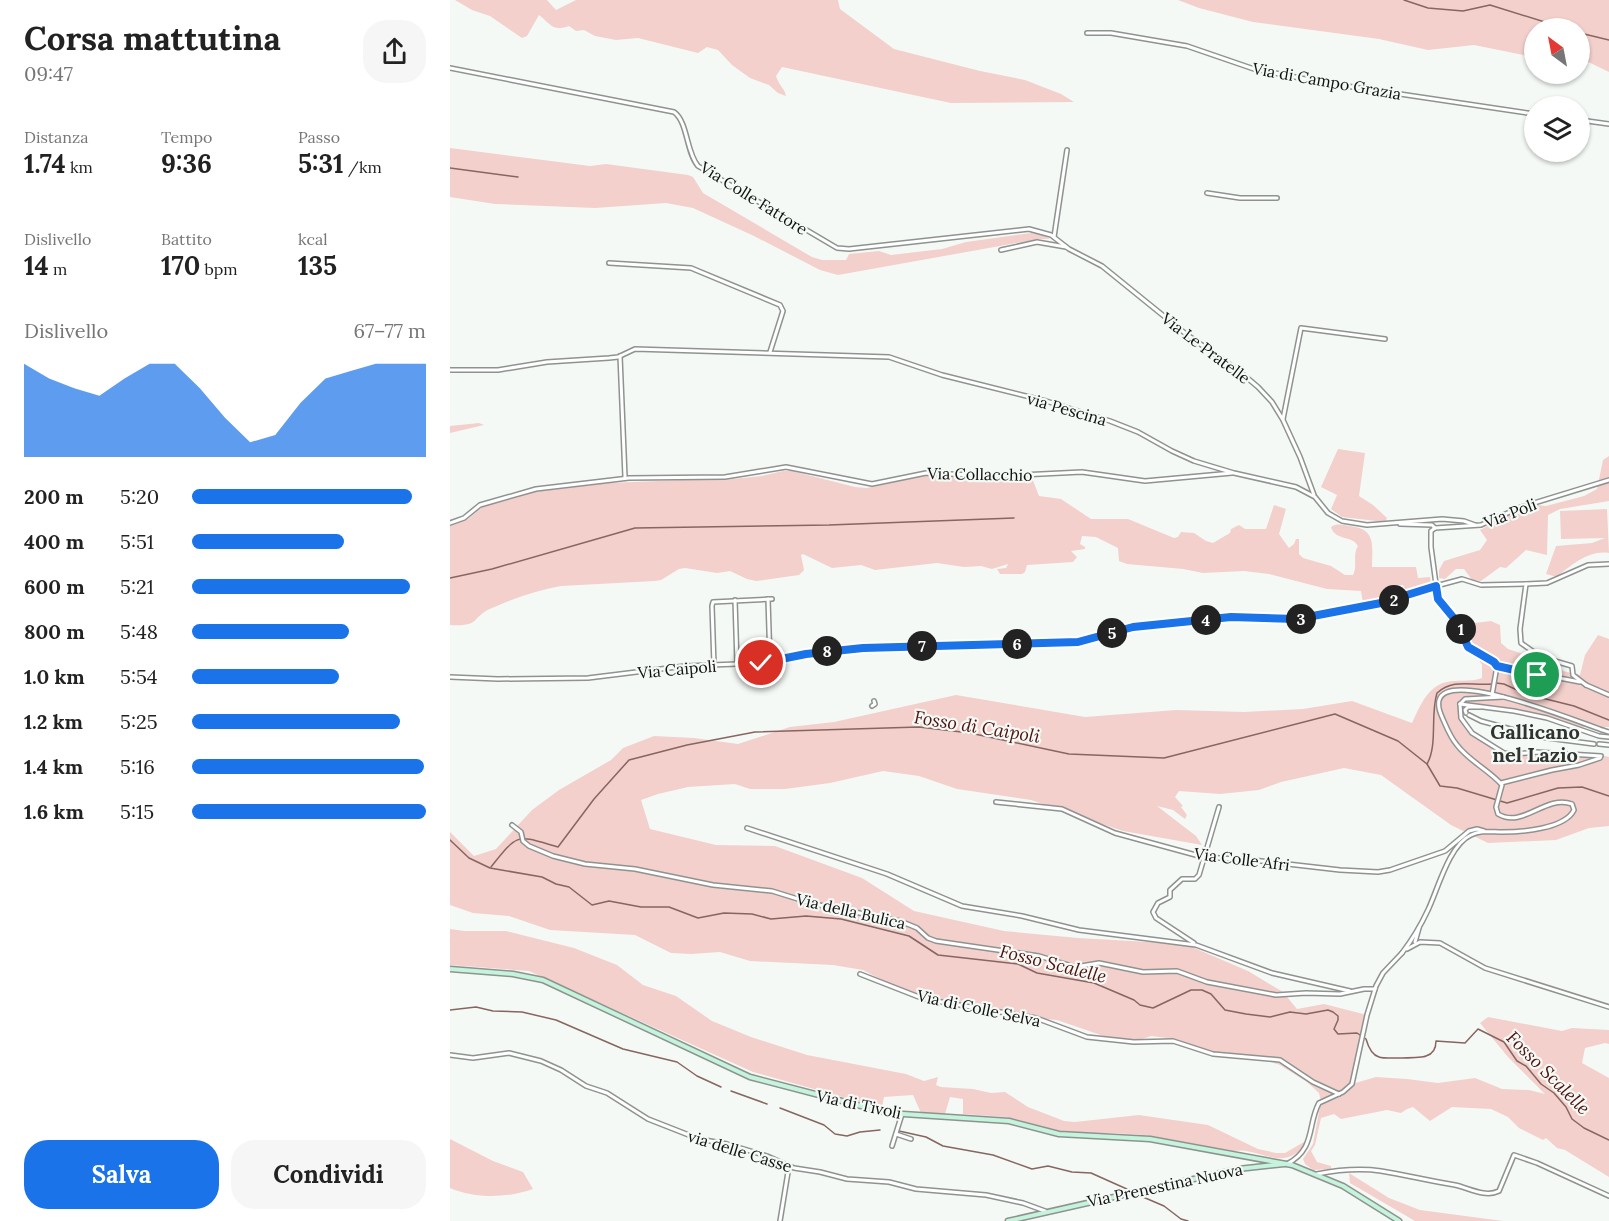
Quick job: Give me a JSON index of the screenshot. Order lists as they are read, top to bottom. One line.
{"streets":{"main road":["Via di Tivoli","Via Prenestina Nuova"],"street":["Via di Campo Grazia","Via Colle Fattore","Via Le Pratelle","via Pescina","Via Collacchio","Via Poli","Via Caipoli","Via Colle Afri","Via della Bulica","Via di Colle Selva","via delle Casse"]},"crossings":[["Via Colle Fattore","Via Le Pratelle"],["via Pescina","Via Collacchio"],["Via di Tivoli","Via Prenestina Nuova"],["via delle Casse","Via Prenestina Nuova"]],"districts":["Gallicano nel Lazio"],"water":["Fosso di Caipoli","Fosso Scalelle"],"north":"top left","page":{"heading":["Corsa mattutina","09:47"],"stats":[["Distanza","1.74 km"],["Tempo","9:36"],["Passo","5:31 /km"],["Dislivello","14 m"],["Battito","170 bpm"],["kcal","135"]],"chart":["Dislivello","67–77 m"],"list":[{"name":"200 m","note":"5:20"},{"name":"400 m","note":"5:51"},{"name":"600 m","note":"5:21"},{"name":"800 m","note":"5:48"},{"name":"1.0 km","note":"5:54"},{"name":"1.2 km","note":"5:25"},{"name":"1.4 km","note":"5:16"},{"name":"1.6 km","note":"5:15"}],"pins":["2","3","4","1","5","6","7","8"],"buttons":["Salva","Condividi"]}}
